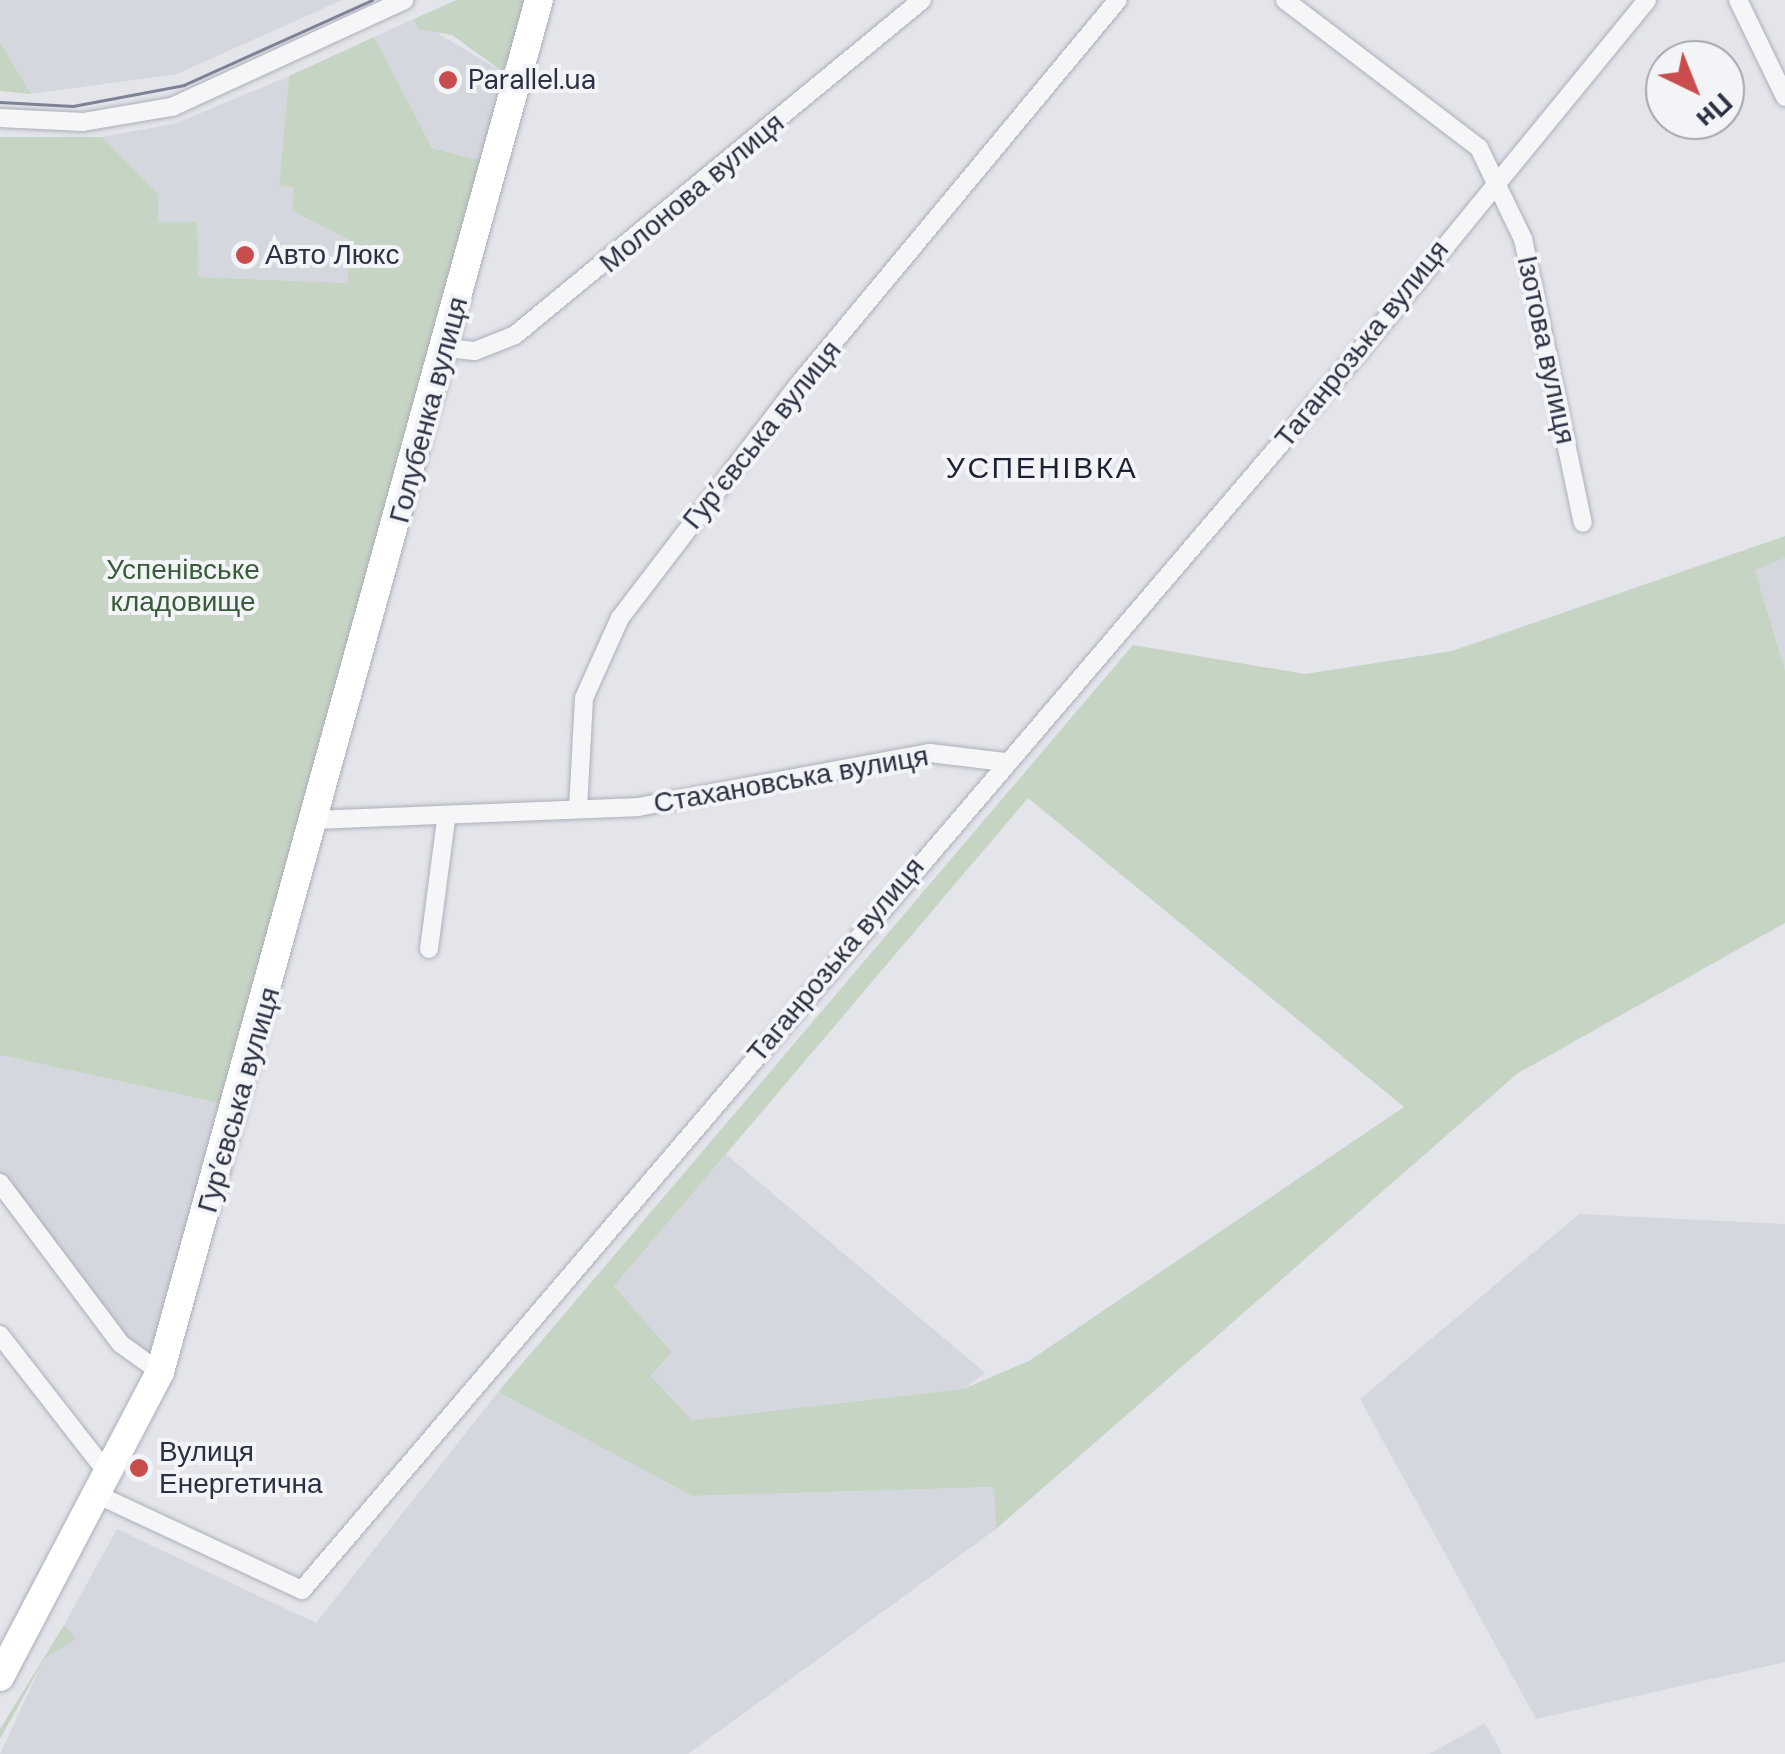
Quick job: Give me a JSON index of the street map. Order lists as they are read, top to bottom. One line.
{"streets":{"highway":["Голубенка вулиця","Гур’євська вулиця"],"street":["Молонова вулиця","Таганрозька вулиця","Ізотова вулиця","Стахановська вулиця"]},"crossings":[["Молонова вулиця","Голубенка вулиця"],["Таганрозька вулиця","Ізотова вулиця"],["Таганрозька вулиця","Гур’євська вулиця"],["Таганрозька вулиця","Стахановська вулиця"],["Голубенка вулиця","Гур’євська вулиця"],["Гур’євська вулиця","Стахановська вулиця"]],"districts":["УСПЕНІВКА"],"parks":["Успенівське кладовище"],"places":["Parallel.ua","Авто Люкс","Вулиця Енергетична"],"north":"bottom right"}
